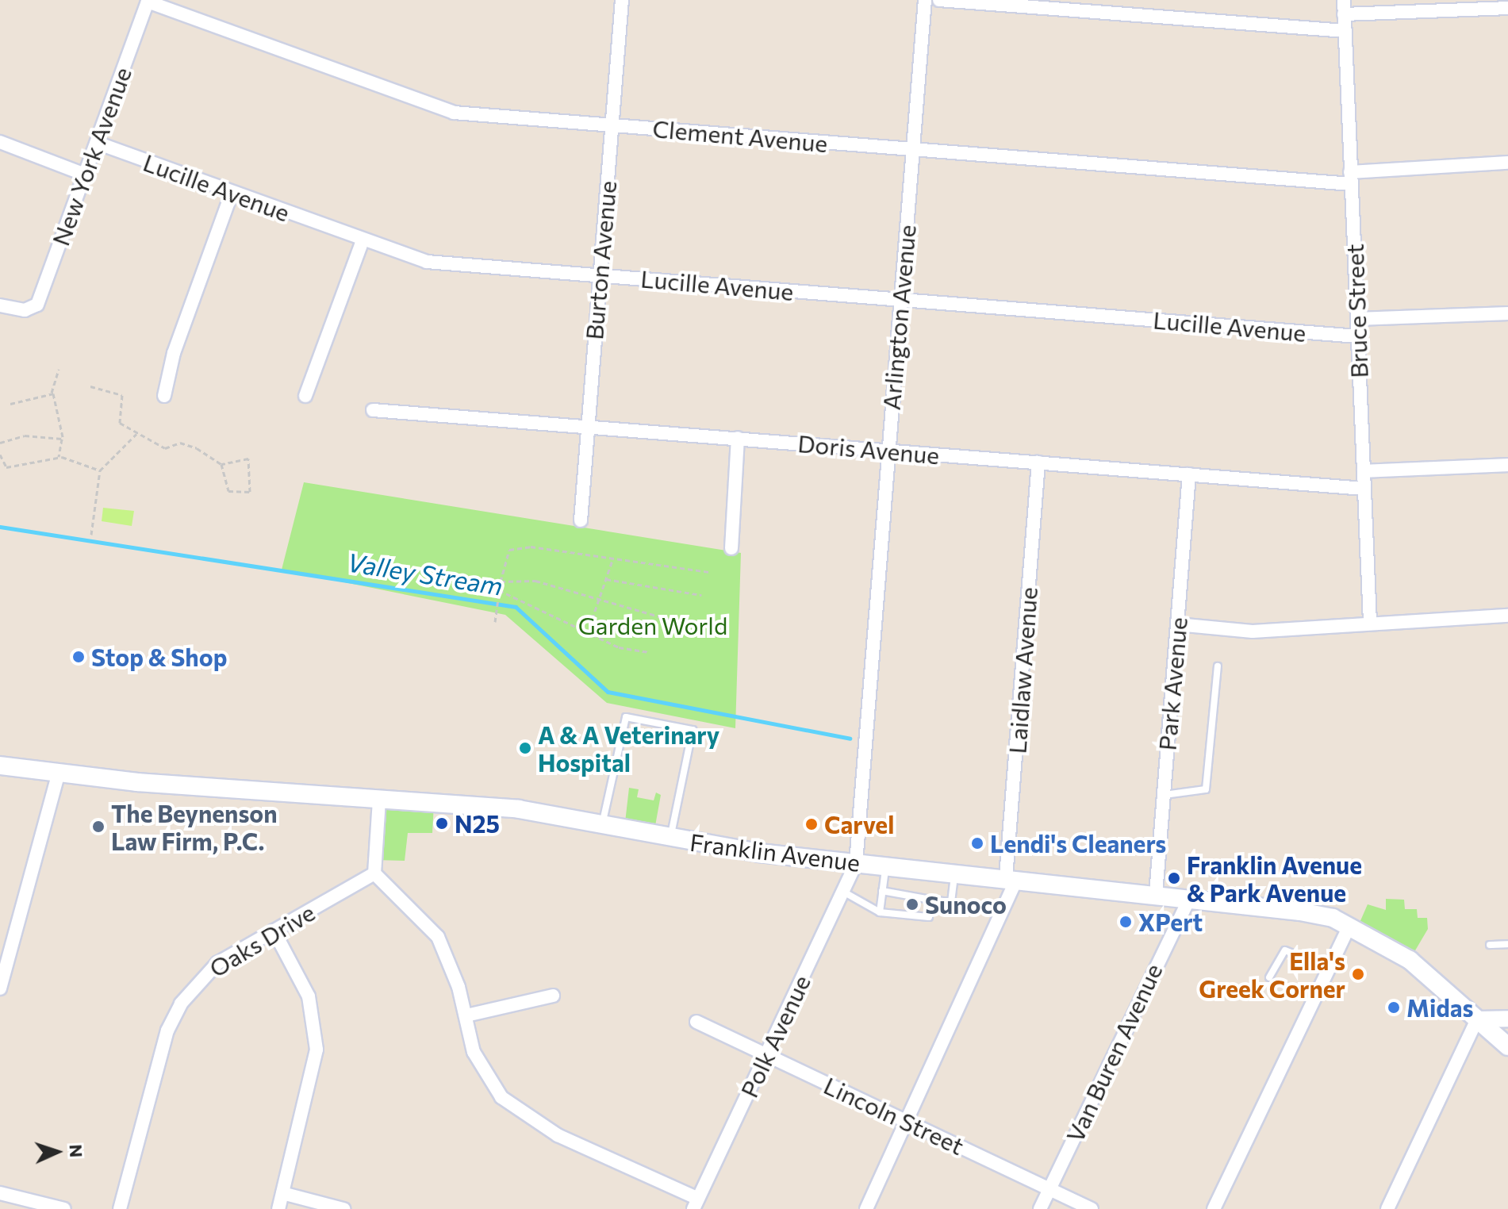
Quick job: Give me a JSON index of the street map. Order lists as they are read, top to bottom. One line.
{"streets":{"main road":["Franklin Avenue"],"street":["Clement Avenue","New York Avenue","Lucille Avenue","Burton Avenue","Bruce Street","Arlington Avenue","Doris Avenue","Laidlaw Avenue","Park Avenue","Oaks Drive","Polk Avenue","Van Buren Avenue","Lincoln Street"]},"crossings":[["Clement Avenue","New York Avenue"],["Clement Avenue","Burton Avenue"],["Clement Avenue","Bruce Street"],["Clement Avenue","Arlington Avenue"],["New York Avenue","Lucille Avenue"],["Lucille Avenue","Burton Avenue"],["Lucille Avenue","Bruce Street"],["Lucille Avenue","Arlington Avenue"],["Burton Avenue","Doris Avenue"],["Bruce Street","Doris Avenue"],["Arlington Avenue","Doris Avenue"],["Arlington Avenue","Franklin Avenue"],["Arlington Avenue","Polk Avenue"],["Doris Avenue","Laidlaw Avenue"],["Doris Avenue","Park Avenue"],["Laidlaw Avenue","Franklin Avenue"],["Laidlaw Avenue","Lincoln Street"],["Park Avenue","Franklin Avenue"],["Franklin Avenue","Polk Avenue"],["Franklin Avenue","Van Buren Avenue"],["Polk Avenue","Lincoln Street"],["Van Buren Avenue","Lincoln Street"]],"water":["Valley Stream"],"parks":["Garden World"],"places":["Stop & Shop","A & A Veterinary Hospital","N25","Carvel","The Beynenson Law Firm, P.C.","Lendi's Cleaners","Franklin Avenue & Park Avenue","Sunoco","XPert","Ella's Greek Corner","Midas"],"north":"right"}
